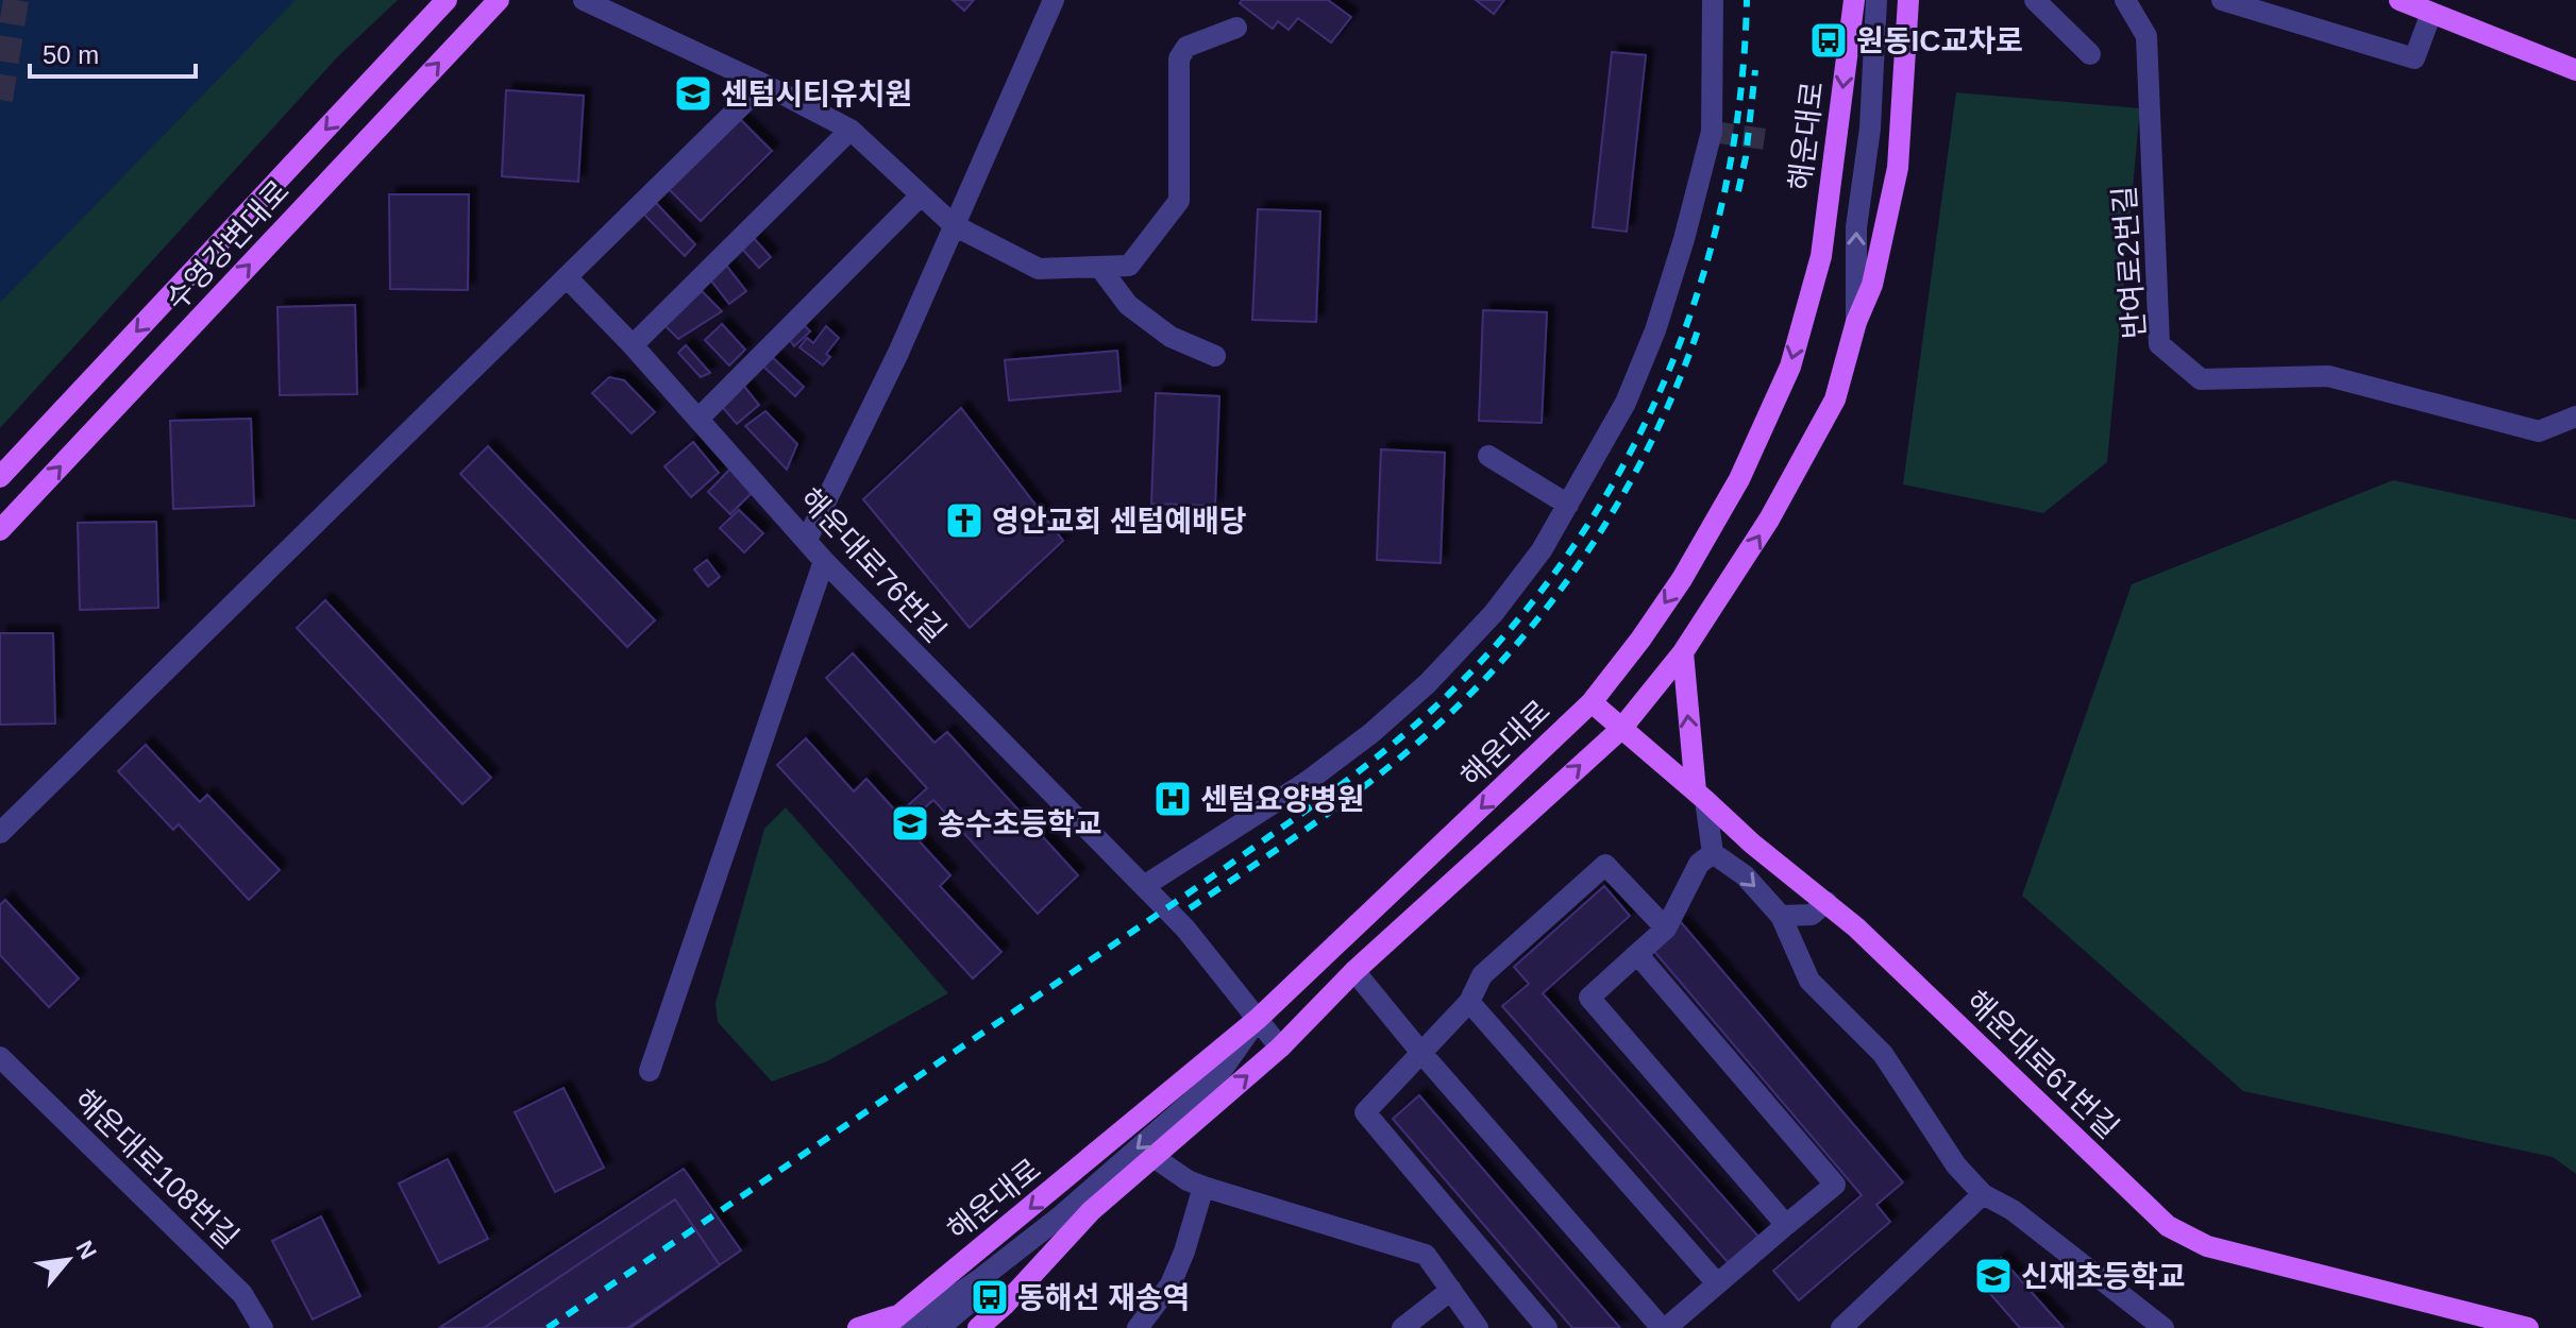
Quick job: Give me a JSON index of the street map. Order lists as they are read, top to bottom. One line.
{"streets":{"main road":["해운대로","수영강변대로","해운대로61번길"],"street":["반여로2번길","해운대로76번길","해운대로108번길"]},"crossings":[["해운대로","해운대로76번길"],["해운대로","해운대로61번길"]],"places":{"bus stop":["원동IC교차로","동해선 재송역"],"school or university":["센텀시티유치원","송수초등학교","신재초등학교"],"church":["영안교회 센텀예배당"],"hospital":["센텀요양병원"]},"scale_bar":"50 m","north":"top right"}
